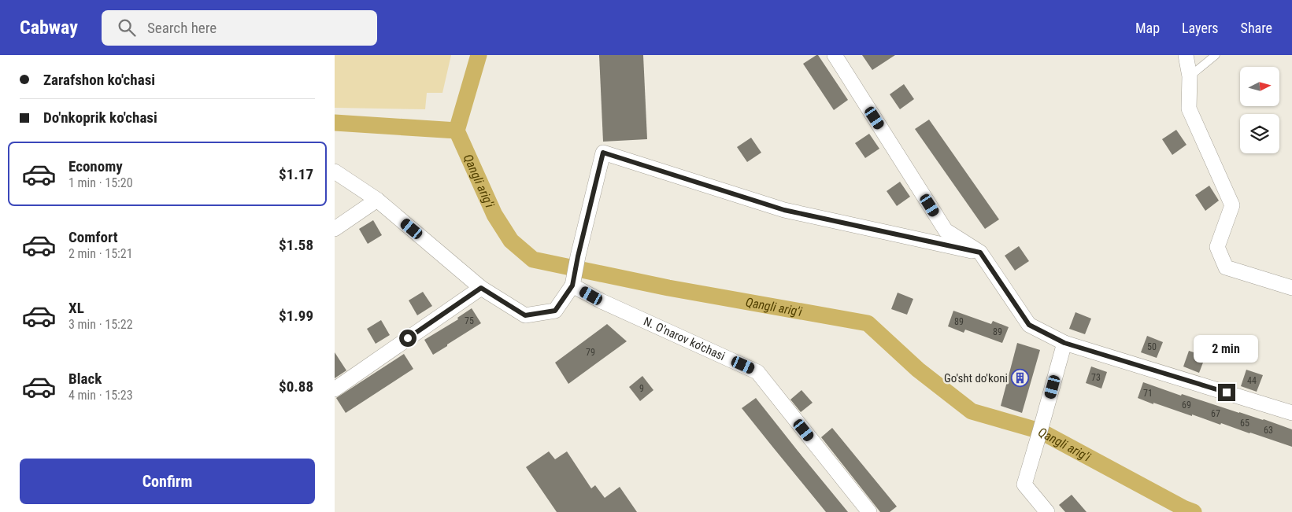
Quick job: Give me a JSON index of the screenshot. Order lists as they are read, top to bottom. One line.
{"streets":{"street":["N. O'narov ko'chasi"]},"water":["Qangli arig'i"],"places":{"building":["Go'sht do'koni"]},"house_numbers":["75","89","89","50","79","73","44","9","71","69","67","65","63"],"north":"right","page":{"header":"Cabway","search":"Search here","nav":["Map","Layers","Share"],"banner":["Zarafshon ko'chasi","Do'nkoprik ko'chasi"],"list":[{"name":"Economy","note":"1 min · 15:20","value":"$1.17"},{"name":"Comfort","note":"2 min · 15:21","value":"$1.58"},{"name":"XL","note":"3 min · 15:22","value":"$1.99"},{"name":"Black","note":"4 min · 15:23","value":"$0.88"}],"bubble":"2 min","buttons":"Confirm"}}
